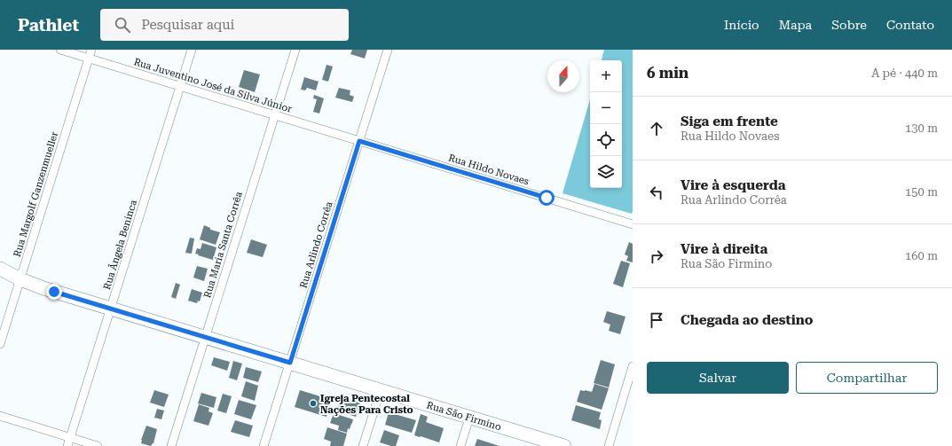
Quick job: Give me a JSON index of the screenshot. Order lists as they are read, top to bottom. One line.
{"streets":{"main road":["Rua São Firmino"],"street":["Rua Juventino José da Silva Júnior","Rua Hildo Novaes","Rua Margolf Ganzenmueller","Rua Ângela Beninca","Rua Maria Santa Corrêa","Rua Arlindo Corrêa"]},"crossings":[["Rua Juventino José da Silva Júnior","Rua Hildo Novaes"],["Rua Juventino José da Silva Júnior","Rua Margolf Ganzenmueller"],["Rua Juventino José da Silva Júnior","Rua Ângela Beninca"],["Rua Juventino José da Silva Júnior","Rua Maria Santa Corrêa"],["Rua Juventino José da Silva Júnior","Rua Arlindo Corrêa"],["Rua Hildo Novaes","Rua Arlindo Corrêa"],["Rua Margolf Ganzenmueller","Rua São Firmino"],["Rua Ângela Beninca","Rua São Firmino"],["Rua Maria Santa Corrêa","Rua São Firmino"],["Rua Arlindo Corrêa","Rua São Firmino"]],"places":["Igreja Pentecostal Nações Para Cristo"],"north":"top","page":{"header":"Pathlet","search":"Pesquisar aqui","nav":["Início","Mapa","Sobre","Contato"],"heading":["6 min","A pé · 440 m"],"map_buttons":["+","−"],"list":[["Siga em frente","Rua Hildo Novaes","130 m"],["Vire à esquerda","Rua Arlindo Corrêa","150 m"],["Vire à direita","Rua São Firmino","160 m"],"Chegada ao destino"],"buttons":["Salvar","Compartilhar"]}}
